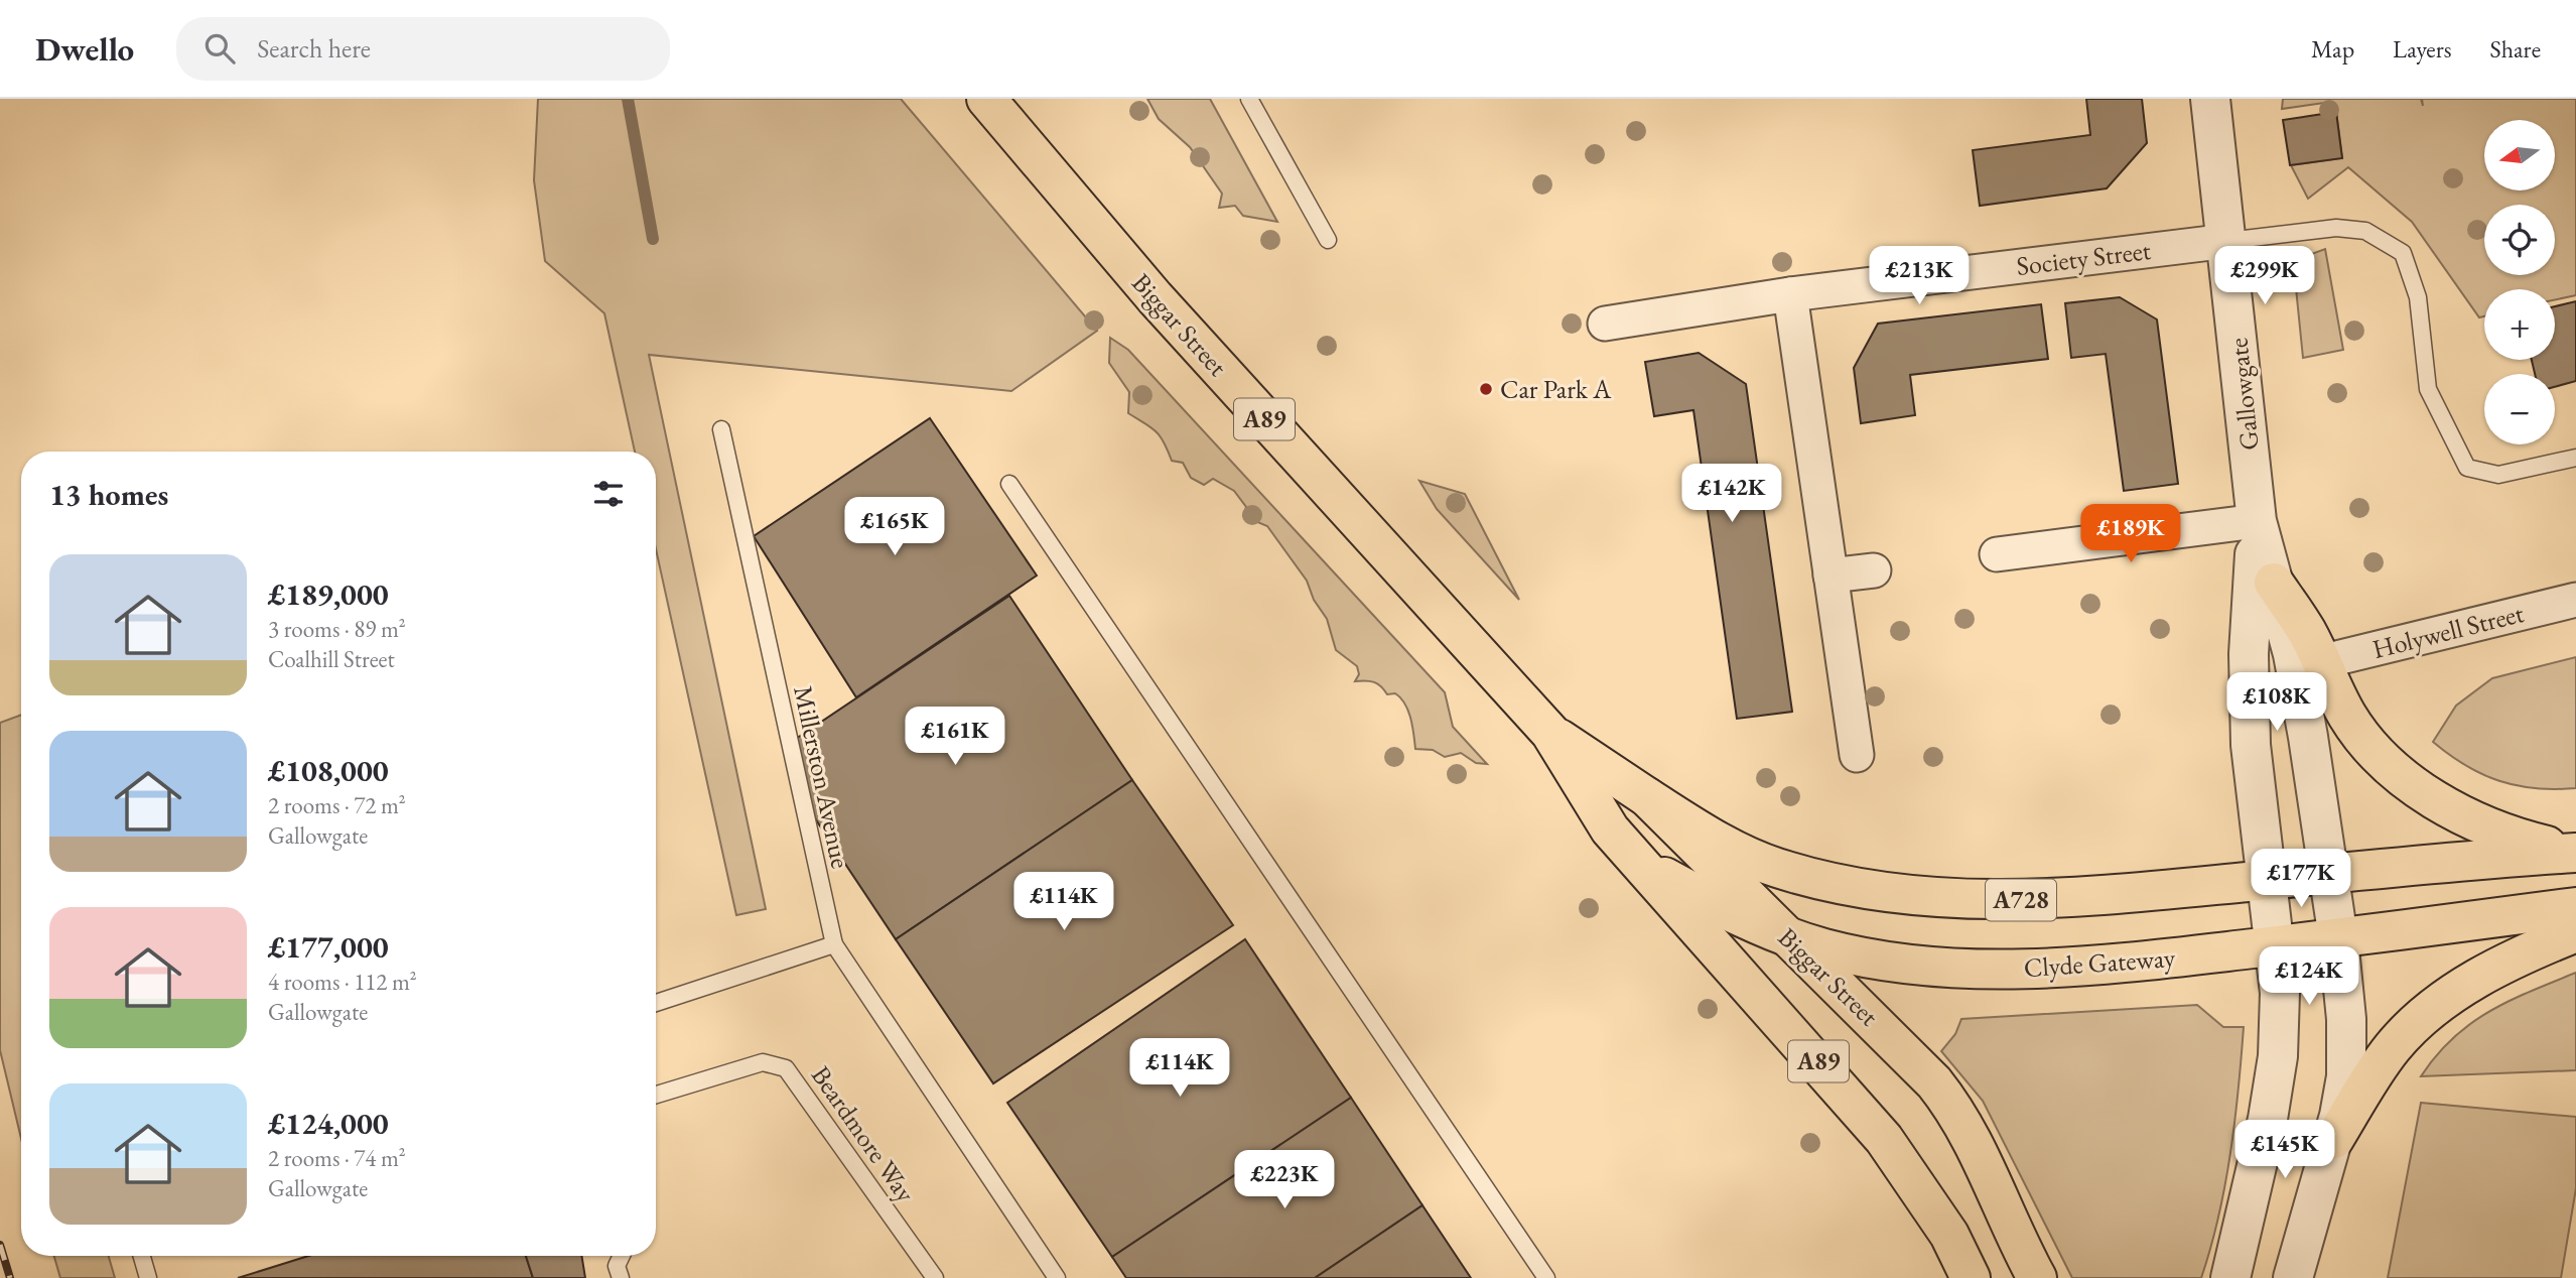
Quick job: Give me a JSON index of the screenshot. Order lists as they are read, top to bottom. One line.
{"streets":{"main road":["Biggar Street","A89","A728","Clyde Gateway"],"street":["Society Street","Gallowgate","Holywell Street"],"lane":["Millerston Avenue","Beardmore Way"]},"crossings":[["Society Street","Gallowgate"],["Biggar Street","A728"],["Biggar Street","Clyde Gateway"],["Gallowgate","A728"],["Gallowgate","Clyde Gateway"]],"places":["Car Park A"],"north":"left","page":{"header":"Dwello","search":"Search here","nav":["Map","Layers","Share"],"map_buttons":["+","−"],"price":["£213K","£299K","£142K","£165K","£189K","£108K","£161K","£177K","£114K","£124K","£114K","£145K","£223K"],"heading":"13 homes","list":[{"name":"£189,000","note":"3 rooms · 89 m² · Coalhill Street"},{"name":"£108,000","note":"2 rooms · 72 m² · Gallowgate"},{"name":"£177,000","note":"4 rooms · 112 m² · Gallowgate"},{"name":"£124,000","note":"2 rooms · 74 m² · Gallowgate"}]}}
